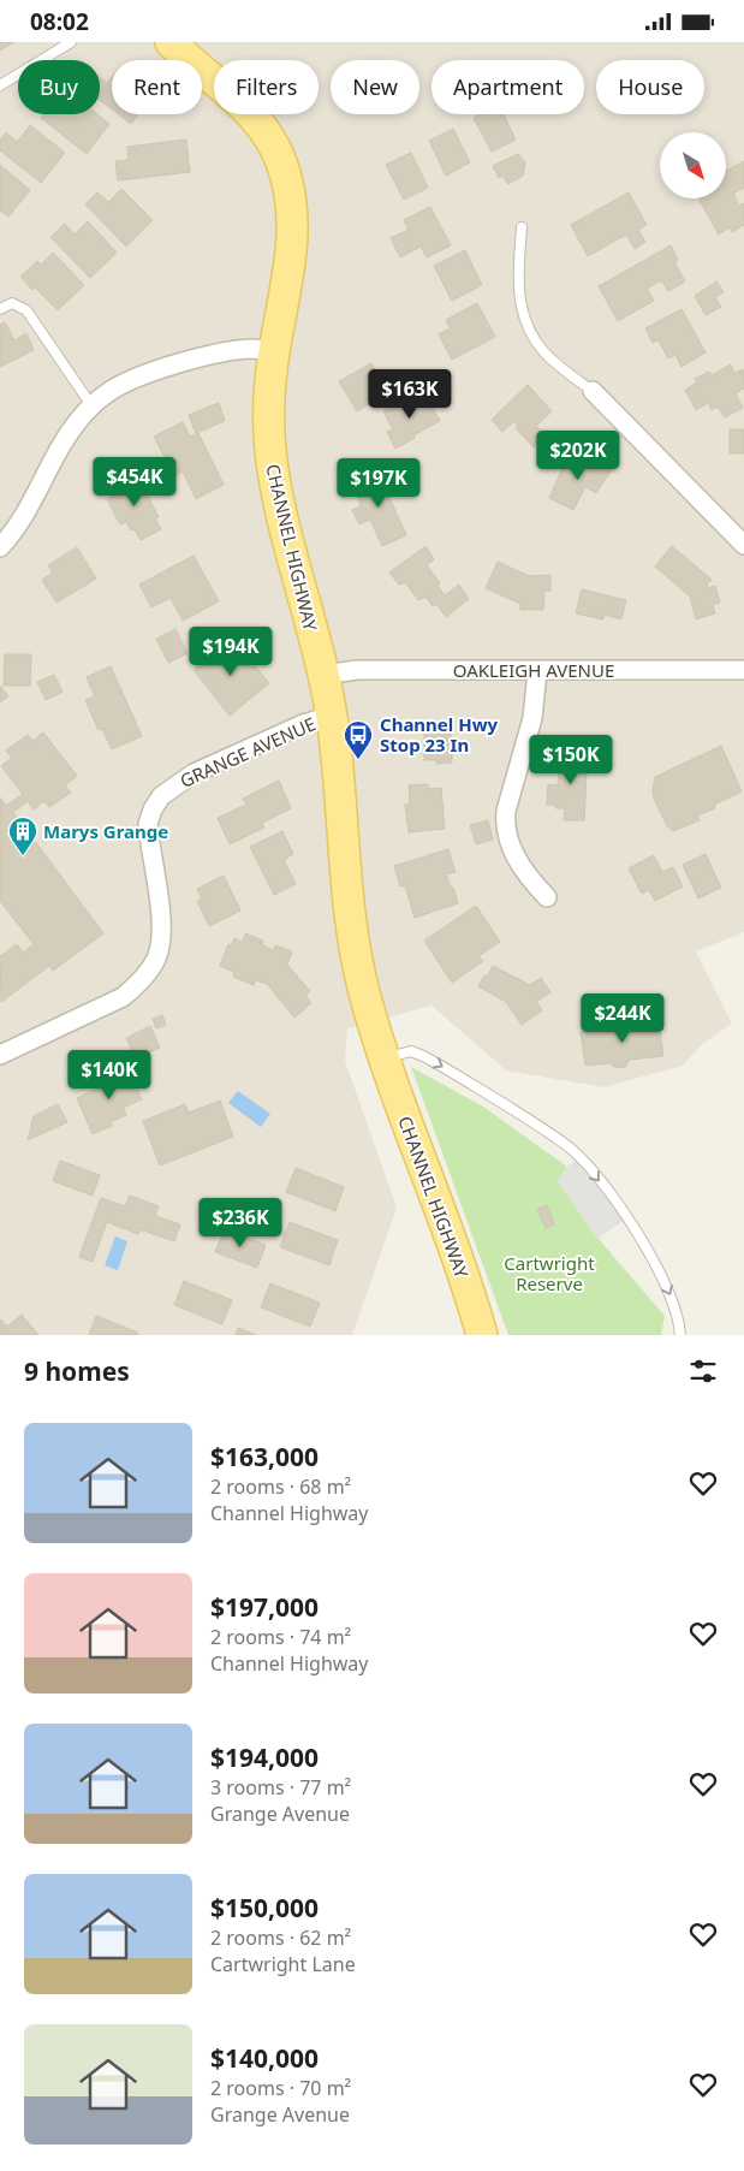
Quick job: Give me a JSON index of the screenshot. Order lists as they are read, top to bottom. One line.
{"streets":{"main road":["CHANNEL HIGHWAY"],"street":["OAKLEIGH AVENUE","GRANGE AVENUE"]},"crossings":[["CHANNEL HIGHWAY","OAKLEIGH AVENUE"],["CHANNEL HIGHWAY","GRANGE AVENUE"]],"parks":["Cartwright Reserve"],"places":{"bus stop":["Channel Hwy Stop 23 In"],"building":["Marys Grange"]},"north":"bottom right","page":{"status":"08:02","chip":["Buy","Rent","Filters","New","Apartment","House"],"price":["$163K","$202K","$454K","$197K","$194K","$150K","$244K","$140K","$236K"],"heading":"9 homes","list":[{"name":"$163,000","note":"2 rooms · 68 m² · Channel Highway"},{"name":"$197,000","note":"2 rooms · 74 m² · Channel Highway"},{"name":"$194,000","note":"3 rooms · 77 m² · Grange Avenue"},{"name":"$150,000","note":"2 rooms · 62 m² · Cartwright Lane"},{"name":"$140,000","note":"2 rooms · 70 m² · Grange Avenue"}]}}
